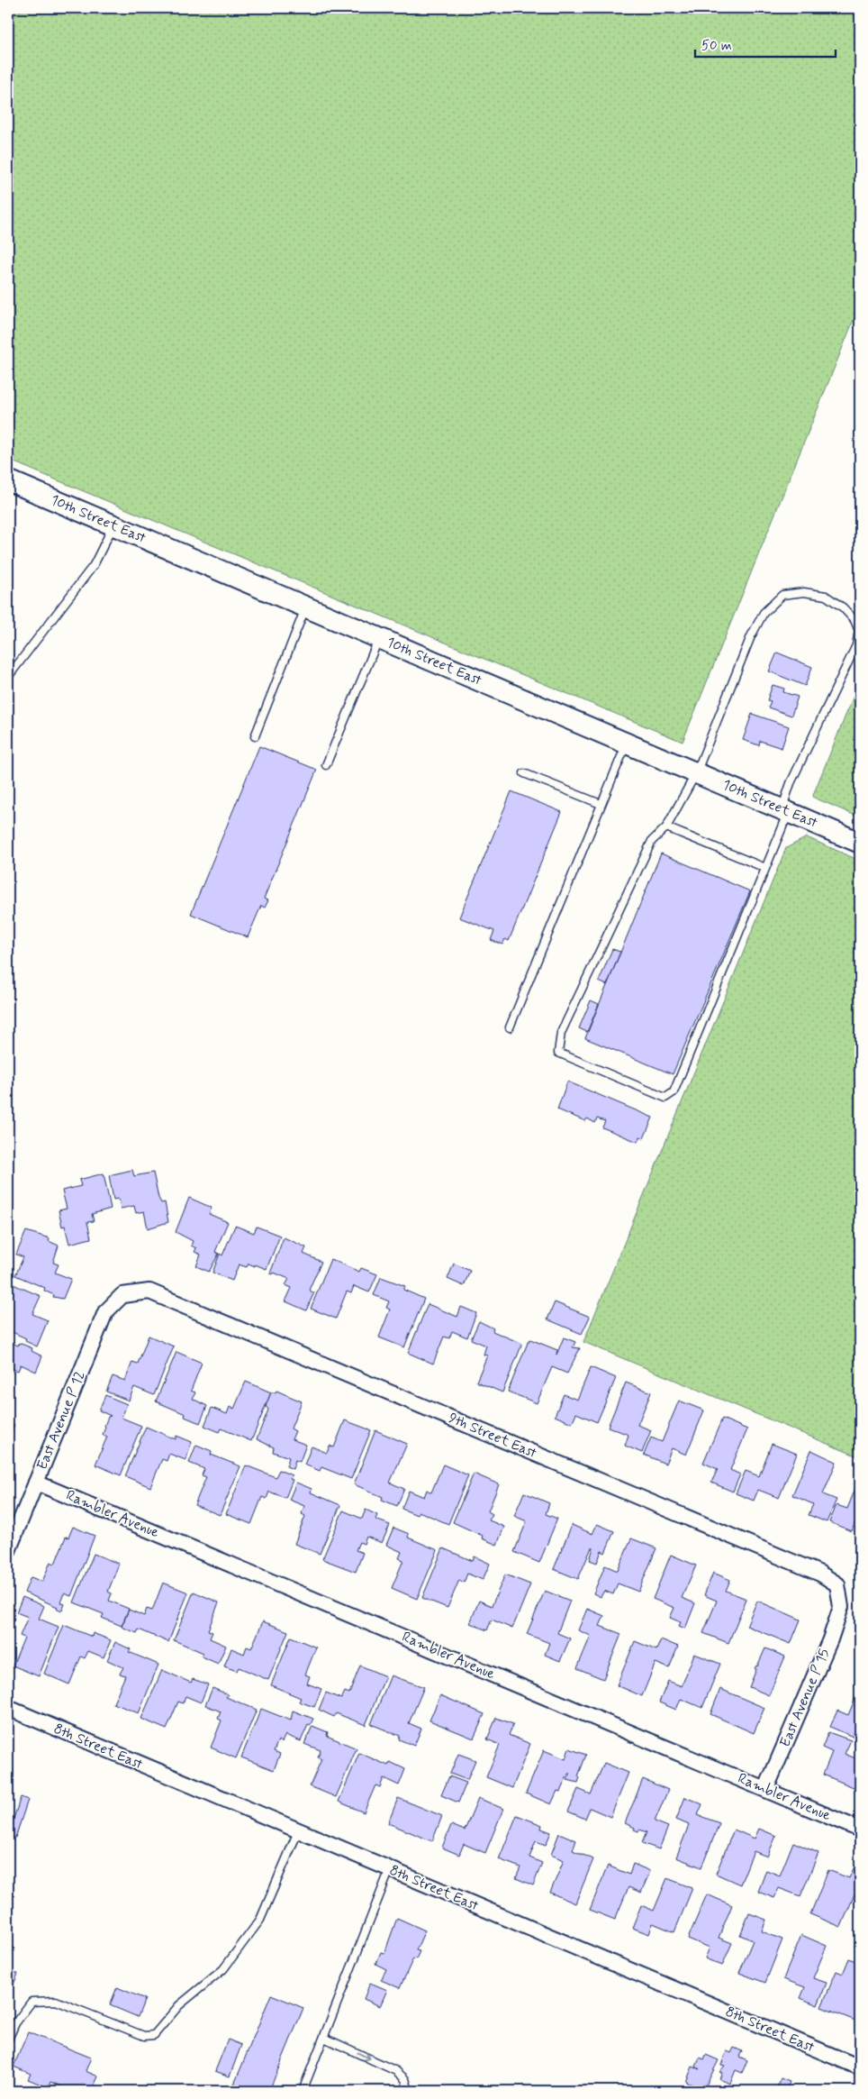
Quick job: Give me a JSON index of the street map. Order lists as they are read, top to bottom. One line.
{"streets":{"main road":["10th Street East"],"street":["East Avenue P 12","9th Street East","Rambler Avenue","East Avenue P 15","8th Street East"]},"crossings":[["East Avenue P 12","9th Street East"],["East Avenue P 12","Rambler Avenue"],["9th Street East","East Avenue P 15"],["Rambler Avenue","East Avenue P 15"]],"scale_bar":"50 m"}
